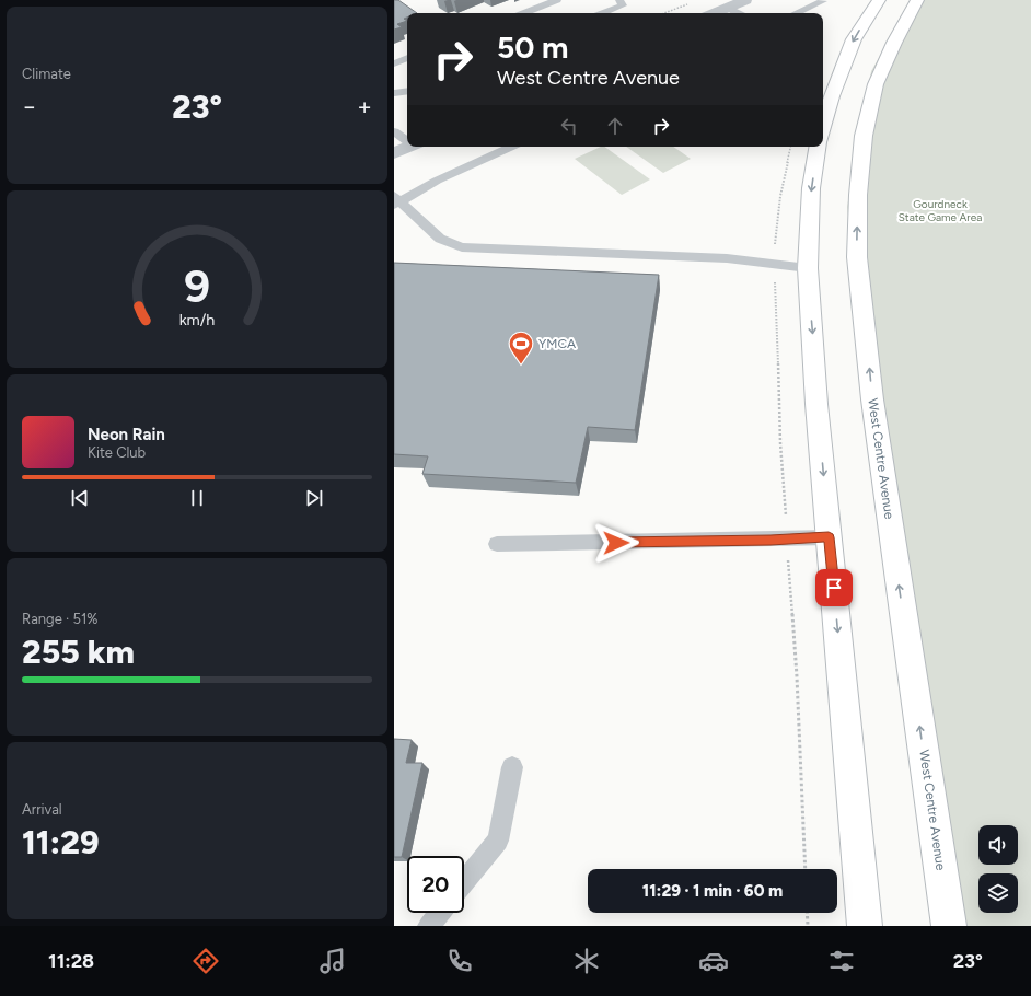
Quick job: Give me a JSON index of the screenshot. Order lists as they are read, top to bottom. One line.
{"streets":{"main road":["West Centre Avenue"]},"parks":["Gourdneck State Game Area"],"places":{"sports":["YMCA"]},"page":{"tile":["Climate",["Range · 51%","255 km"],["Arrival","11:29"]],"turn":["50 m","West Centre Avenue"],"heat":["−","23°","+"],"song":["Neon Rain","Kite Club"],"limit":"20","trip":"11:29 · 1 min · 60 m","tabs":["11:28","23°"],"gauge":["9","km/h"]}}
